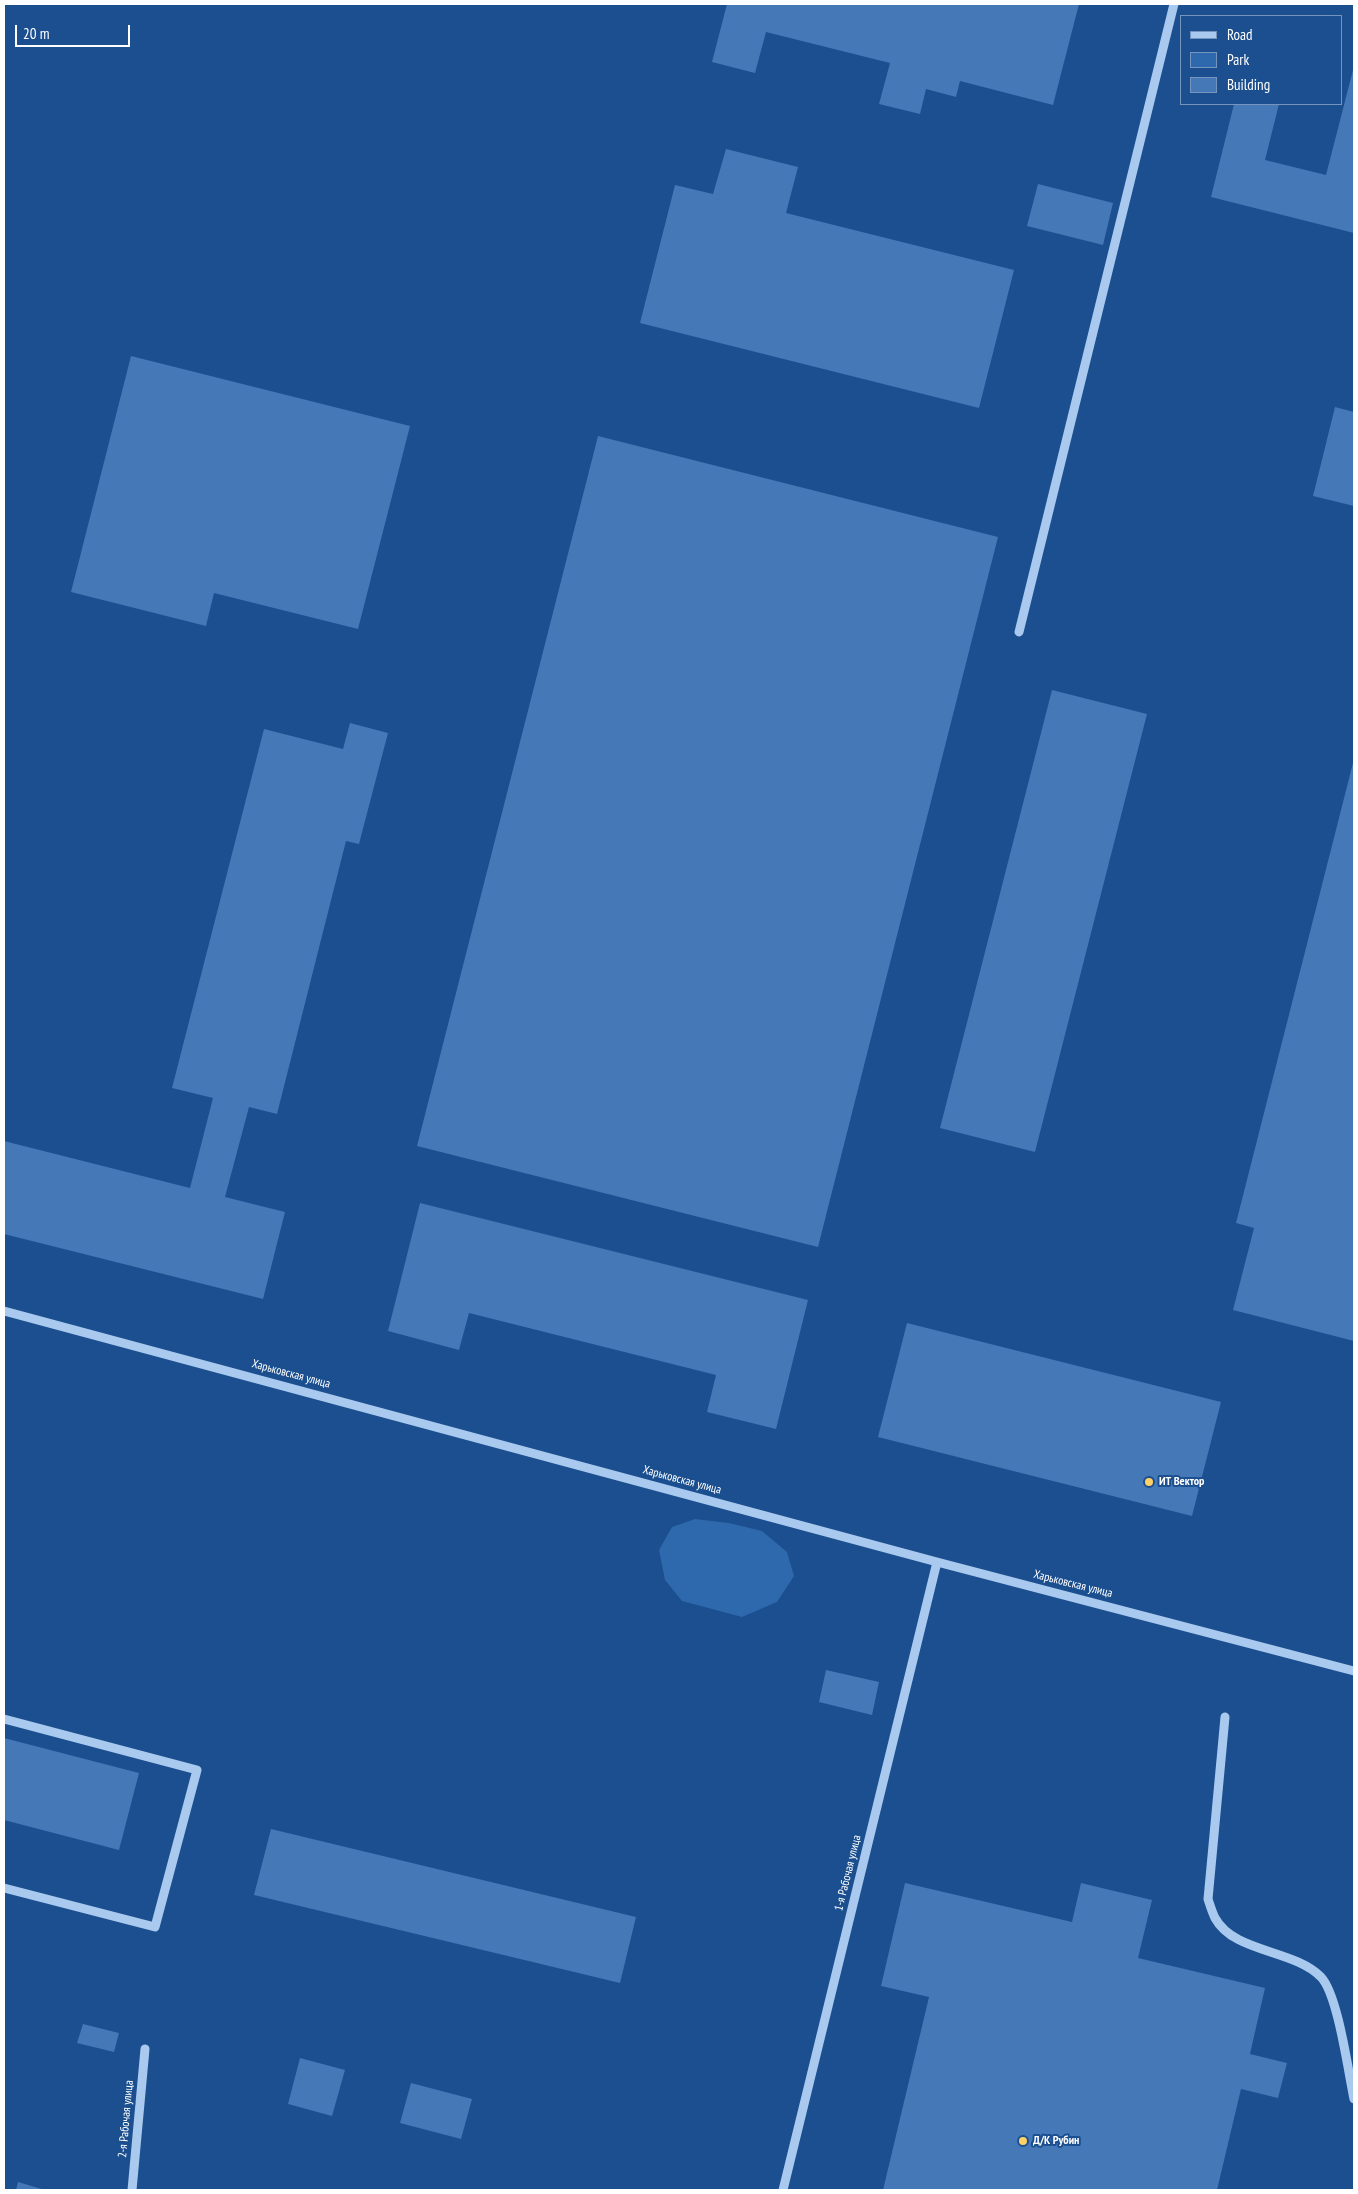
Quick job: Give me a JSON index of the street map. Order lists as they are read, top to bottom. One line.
{"streets":{"street":["Харьковская улица","1-я Рабочая улица","2-я Рабочая улица"]},"crossings":[["Харьковская улица","1-я Рабочая улица"]],"places":["ИТ Вектор","Д/К Рубин"],"legend":["Road","Park","Building"],"scale_bar":"20 m"}
